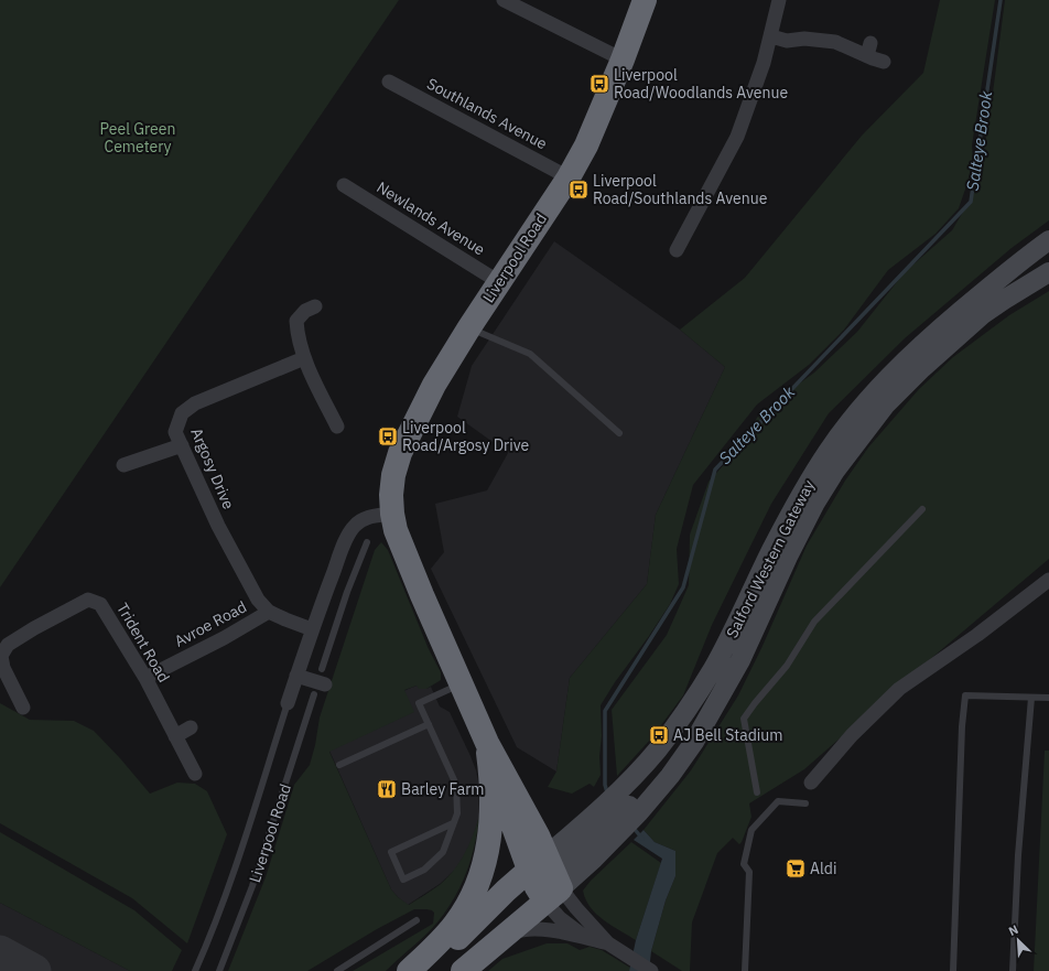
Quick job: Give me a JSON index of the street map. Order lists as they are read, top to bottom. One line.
{"streets":{"highway":["Liverpool Road"],"street":["Southlands Avenue","Newlands Avenue","Argosy Drive","Salford Western Gateway","Avroe Road","Trident Road"]},"crossings":[["Southlands Avenue","Liverpool Road"],["Newlands Avenue","Liverpool Road"],["Liverpool Road","Salford Western Gateway"],["Argosy Drive","Avroe Road"],["Avroe Road","Trident Road"]],"water":["Salteye Brook"],"parks":["Peel Green Cemetery"],"places":{"bus stop":["Liverpool Road/Woodlands Avenue","Liverpool Road/Southlands Avenue","Liverpool Road/Argosy Drive","AJ Bell Stadium"],"restaurant":["Barley Farm"],"supermarket":["Aldi"]},"north":"top left"}
